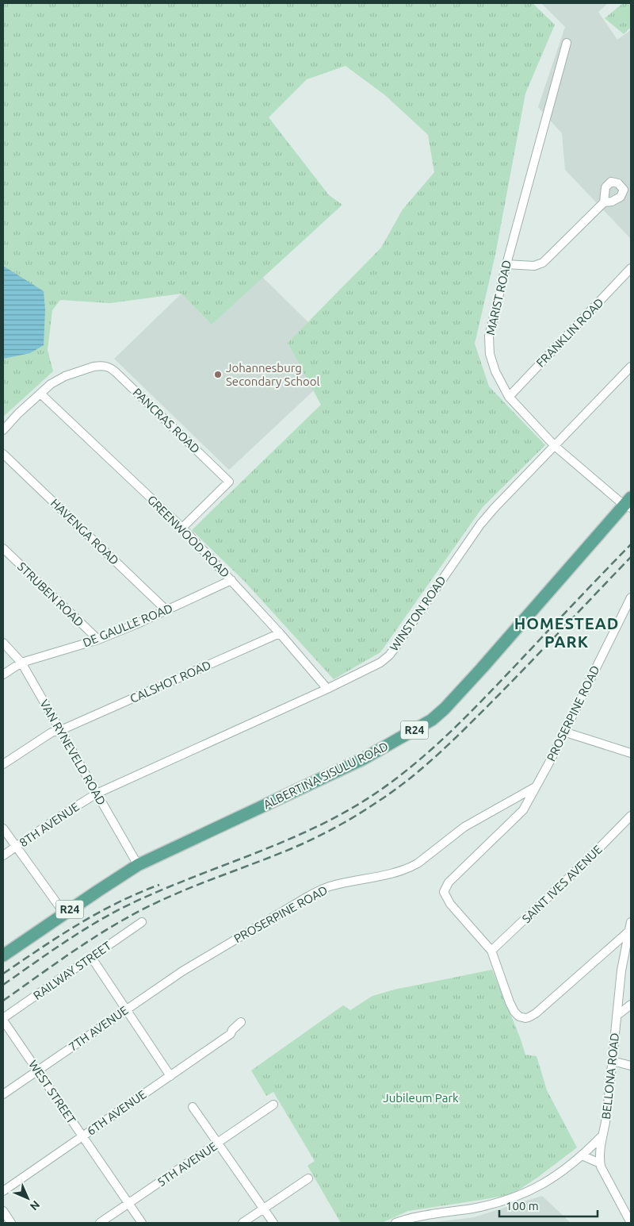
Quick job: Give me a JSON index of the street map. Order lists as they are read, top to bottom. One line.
{"streets":{"main road":["R24","ALBERTINA SISULU ROAD"],"street":["MARIST ROAD","FRANKLIN ROAD","PANCRAS ROAD","HAVENGA ROAD","GREENWOOD ROAD","STRUBEN ROAD","WINSTON ROAD","DE GAULLE ROAD","CALSHOT ROAD","PROSERPINE ROAD","VAN RYNEVELD ROAD","8TH AVENUE","SAINT IVES AVENUE","RAILWAY STREET","7TH AVENUE","BELLONA ROAD","WEST STREET","6TH AVENUE","5TH AVENUE"]},"crossings":[["MARIST ROAD","FRANKLIN ROAD"],["MARIST ROAD","WINSTON ROAD"],["MARIST ROAD","ALBERTINA SISULU ROAD"],["PANCRAS ROAD","GREENWOOD ROAD"],["HAVENGA ROAD","DE GAULLE ROAD"],["GREENWOOD ROAD","WINSTON ROAD"],["GREENWOOD ROAD","DE GAULLE ROAD"],["GREENWOOD ROAD","CALSHOT ROAD"],["STRUBEN ROAD","DE GAULLE ROAD"],["WINSTON ROAD","VAN RYNEVELD ROAD"],["WINSTON ROAD","8TH AVENUE"],["DE GAULLE ROAD","VAN RYNEVELD ROAD"],["CALSHOT ROAD","VAN RYNEVELD ROAD"],["PROSERPINE ROAD","SAINT IVES AVENUE"],["PROSERPINE ROAD","7TH AVENUE"],["VAN RYNEVELD ROAD","ALBERTINA SISULU ROAD"],["VAN RYNEVELD ROAD","8TH AVENUE"],["RAILWAY STREET","WEST STREET"],["7TH AVENUE","WEST STREET"],["WEST STREET","6TH AVENUE"],["WEST STREET","5TH AVENUE"]],"districts":["HOMESTEAD PARK"],"parks":["Jubileum Park"],"places":["Johannesburg Secondary School"],"scale_bar":"100 m","north":"bottom right"}
